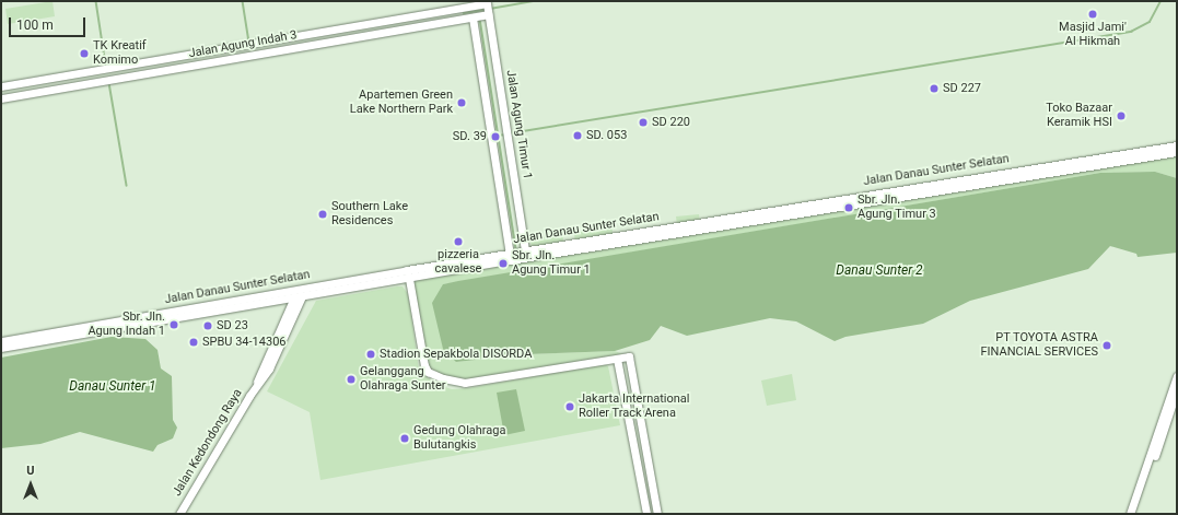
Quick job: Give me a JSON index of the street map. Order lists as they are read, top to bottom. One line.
{"streets":{"street":["Jalan Agung Indah 3","Jalan Agung Timur 1","Jalan Danau Sunter Selatan","Jalan Kedondong Raya"]},"crossings":[["Jalan Agung Indah 3","Jalan Agung Timur 1"],["Jalan Agung Timur 1","Jalan Danau Sunter Selatan"],["Jalan Danau Sunter Selatan","Jalan Kedondong Raya"]],"water":["Danau Sunter 2","Danau Sunter 1"],"places":["Masjid Jami' Al Hikmah","TK Kreatif Komimo","SD 227","Apartemen Green Lake Northern Park","Toko Bazaar Keramik HSI","SD 220","SD. 053","SD. 39","Sbr. Jln. Agung Timur 3","Southern Lake Residences","pizzeria cavalese","Sbr. Jln. Agung Timur 1","Sbr. Jln. Agung Indah 1","SD 23","SPBU 34-14306","PT TOYOTA ASTRA FINANCIAL SERVICES","Stadion Sepakbola DISORDA","Gelanggang Olahraga Sunter","Jakarta International Roller Track Arena","Gedung Olahraga Bulutangkis"],"scale_bar":"100 m","north":"top"}
